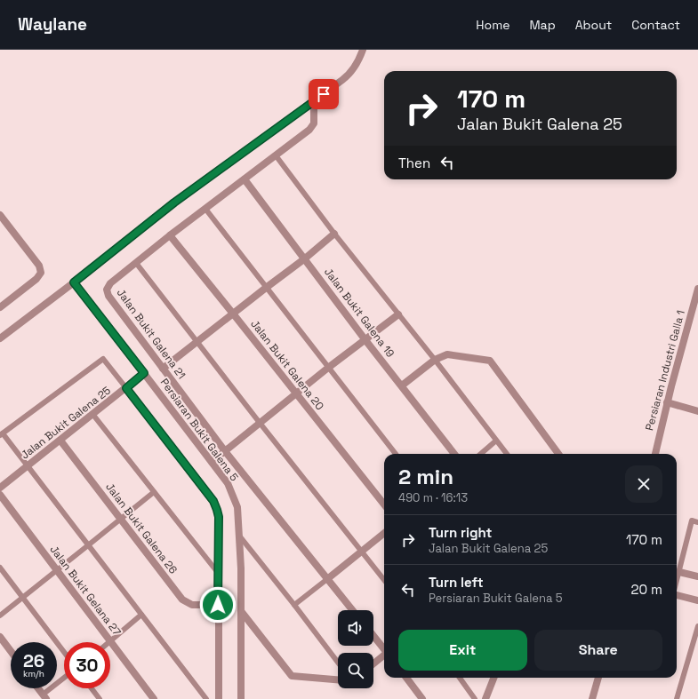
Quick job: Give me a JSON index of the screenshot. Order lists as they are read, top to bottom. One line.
{"streets":{"street":["Jalan Bukit Galena 19","Jalan Bukit Galena 21","Jalan Bukit Galena 20","Persiaran Industri Galla 1","Jalan Bukit Galena 25","Persiaran Bukit Galena 5","Jalan Bukit Galena 26","Jalan Bukit Gelana 27"]},"crossings":[["Jalan Bukit Galena 19","Jalan Bukit Galena 21"],["Jalan Bukit Galena 21","Jalan Bukit Galena 20"],["Jalan Bukit Galena 25","Persiaran Bukit Galena 5"],["Jalan Bukit Galena 25","Jalan Bukit Galena 26"]],"page":{"header":"Waylane","nav":["Home","Map","About","Contact"],"turn":["170 m","Jalan Bukit Galena 25"],"then":"Then","heading":["2 min","490 m · 16:13"],"list":[{"name":"Turn right","note":"Jalan Bukit Galena 25","value":"170 m"},{"name":"Turn left","note":"Persiaran Bukit Galena 5","value":"20 m"}],"buttons":["Exit","Share"],"speed":"26 km/h","limit":"30"}}
